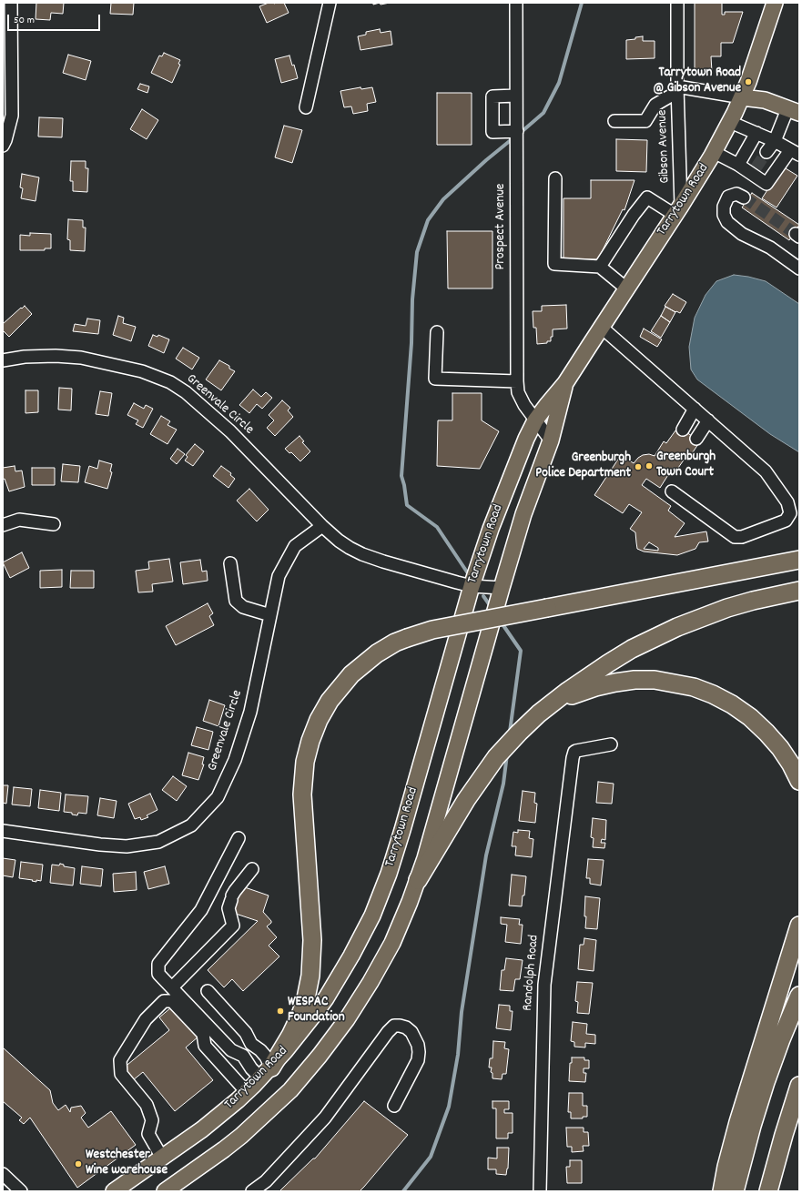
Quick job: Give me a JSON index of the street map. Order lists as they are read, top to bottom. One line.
{"streets":{"main road":["Tarrytown Road"],"street":["Gibson Avenue","Prospect Avenue","Greenvale Circle","Randolph Road"]},"crossings":[["Gibson Avenue","Tarrytown Road"],["Tarrytown Road","Prospect Avenue"],["Tarrytown Road","Greenvale Circle"]],"places":["Tarrytown Road @ Gibson Avenue","Greenburgh Town Court","Greenburgh Police Department","WESPAC Foundation","Westchester Wine warehouse"],"scale_bar":"50 m"}
